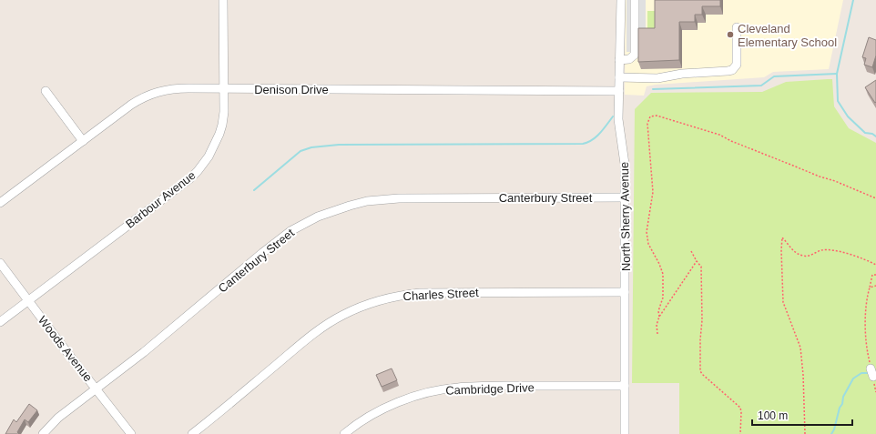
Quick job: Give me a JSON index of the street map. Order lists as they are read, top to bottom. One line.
{"streets":{"street":["Denison Drive","Canterbury Street","Barbour Avenue","North Sherry Avenue","Charles Street","Woods Avenue","Cambridge Drive"]},"crossings":[["Denison Drive","Barbour Avenue"],["Denison Drive","North Sherry Avenue"],["Canterbury Street","North Sherry Avenue"],["Canterbury Street","Woods Avenue"],["Barbour Avenue","Woods Avenue"],["North Sherry Avenue","Charles Street"],["North Sherry Avenue","Cambridge Drive"]],"places":["Cleveland Elementary School"],"scale_bar":"100 m"}
